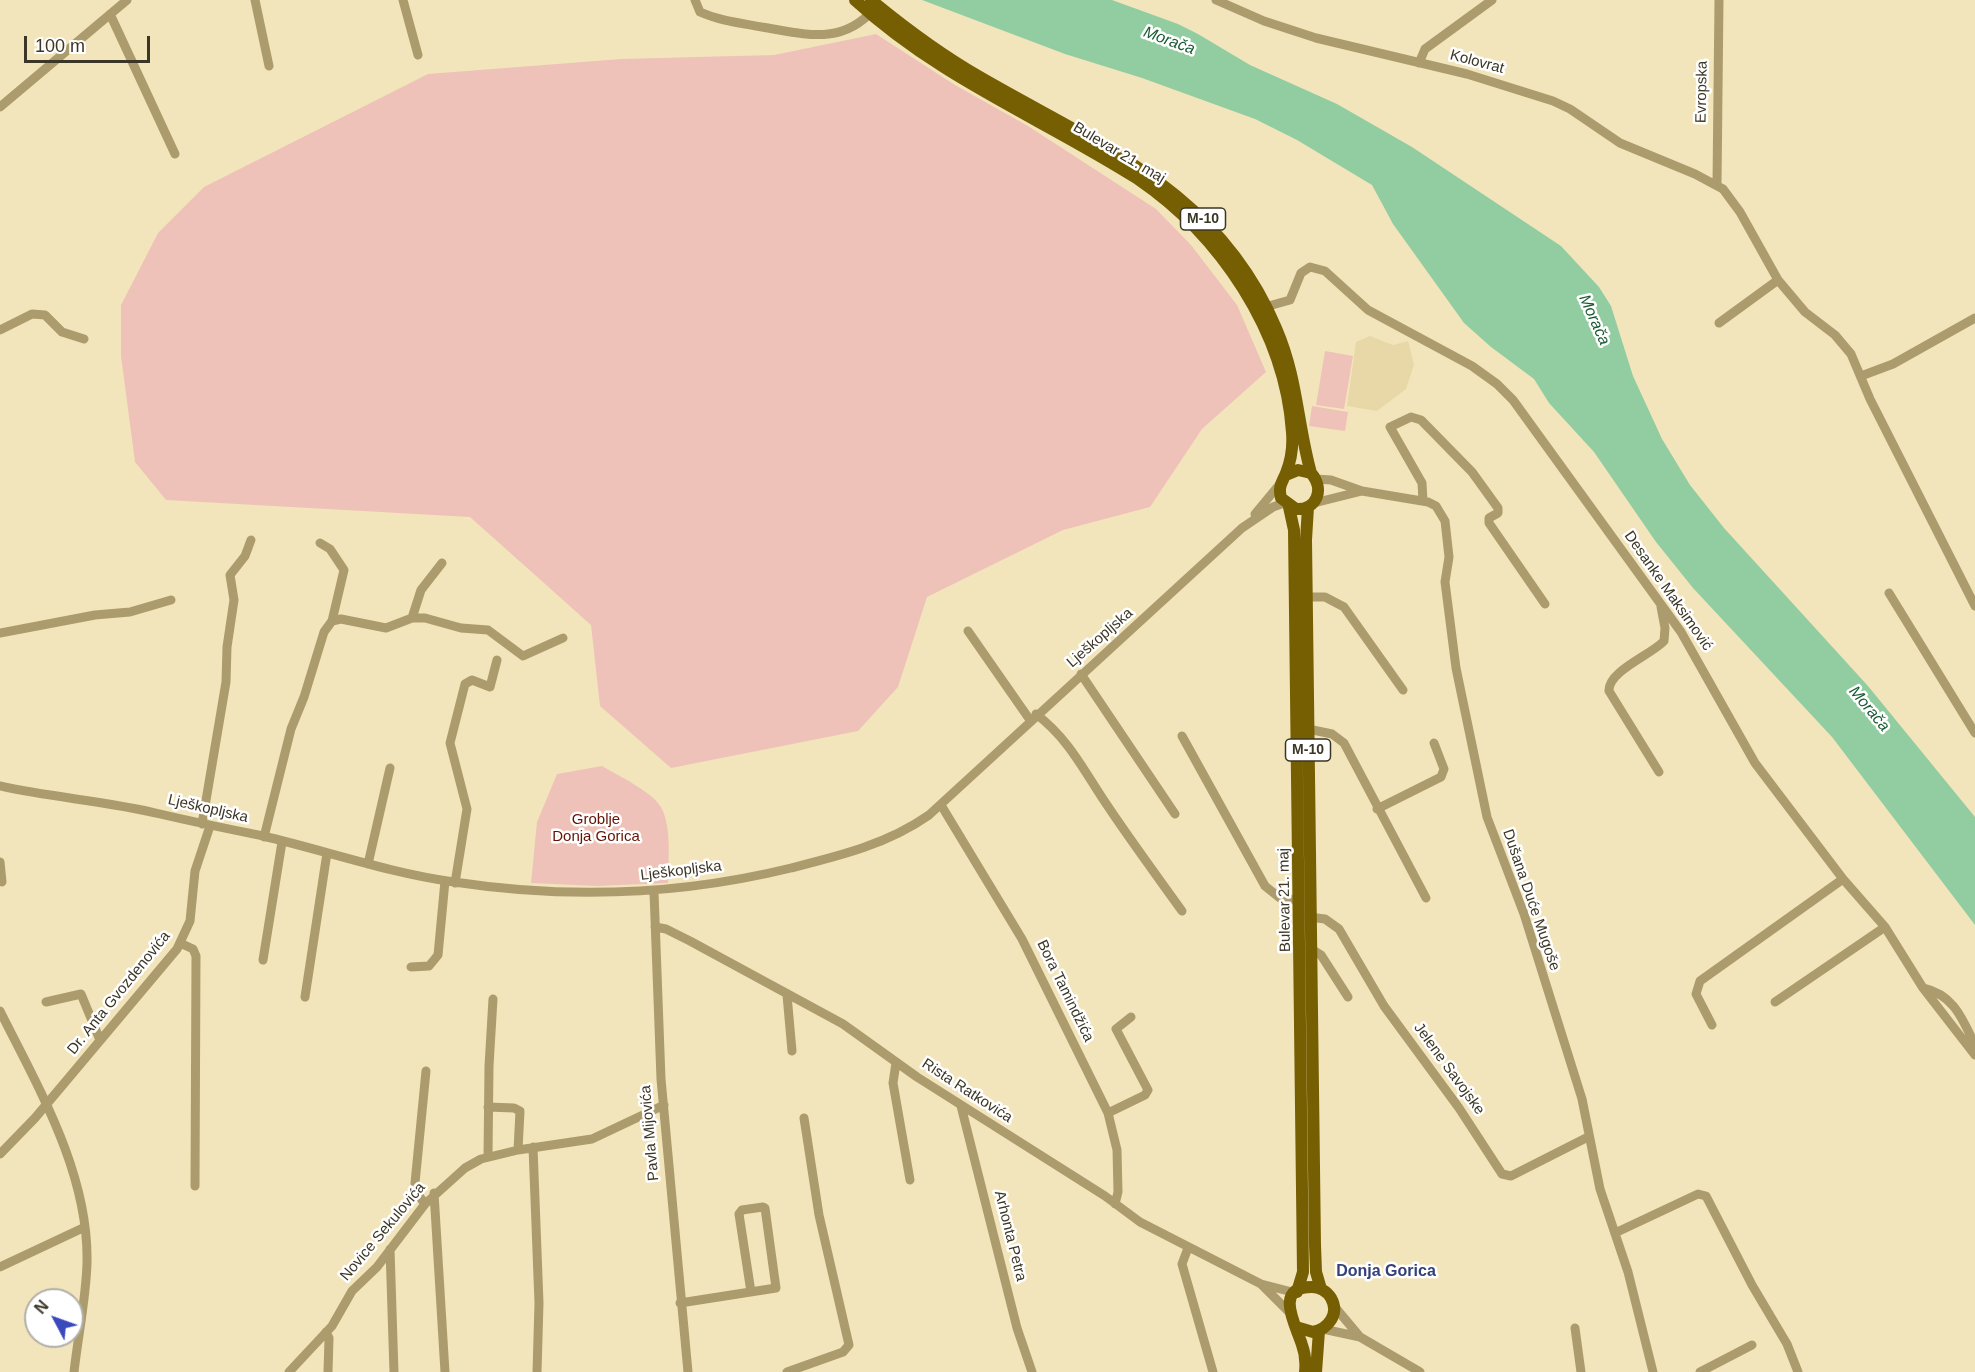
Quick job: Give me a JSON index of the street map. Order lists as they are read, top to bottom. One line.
{"streets":{"main road":["Bulevar 21. maj","M-10"],"street":["Kolovrat","Evropska","Desanke Maksimović","Lješkopljska","Dušana Duće Mugoše","Bora Tamindžića","Dr. Anta Gvozdenovića","Jelene Savojske","Rista Ratkovića","Pavla Mijovića","Novice Sekulovića","Arhonta Petra"]},"crossings":[["Kolovrat","Evropska"],["Bulevar 21. maj","Desanke Maksimović"],["Bulevar 21. maj","Lješkopljska"],["Bulevar 21. maj","Jelene Savojske"],["Bulevar 21. maj","Rista Ratkovića"],["Lješkopljska","Bora Tamindžića"],["Lješkopljska","Dr. Anta Gvozdenovića"],["Lješkopljska","Pavla Mijovića"],["Dušana Duće Mugoše","Jelene Savojske"],["Bora Tamindžića","Rista Ratkovića"],["Rista Ratkovića","Pavla Mijovića"],["Rista Ratkovića","Arhonta Petra"],["Pavla Mijovića","Novice Sekulovića"]],"districts":["Donja Gorica"],"water":["Morača"],"parks":["Groblje Donja Gorica"],"scale_bar":"100 m","north":"top left"}
